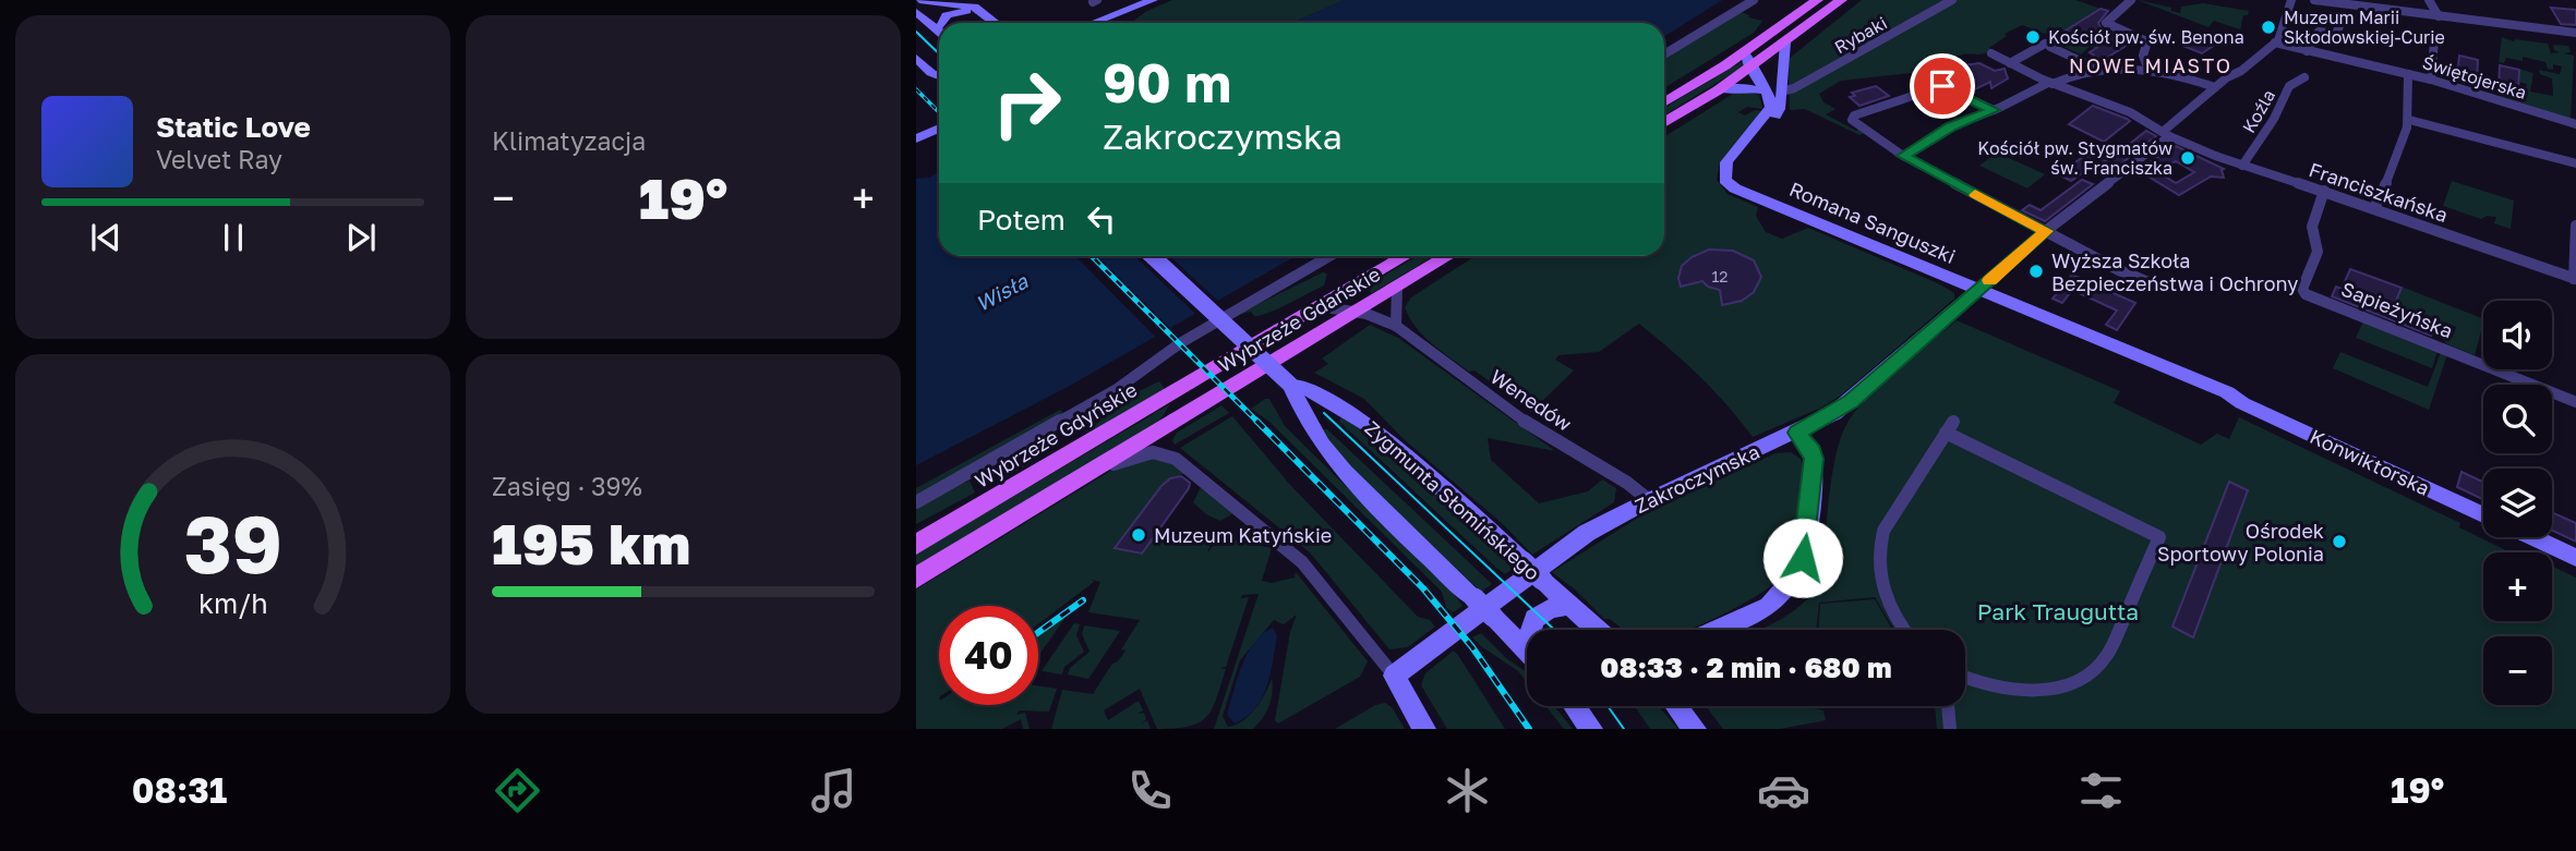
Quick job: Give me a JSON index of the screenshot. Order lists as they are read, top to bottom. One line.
{"streets":{"main road":["Wybrzeże Gdańskie","Wybrzeże Gdyńskie"],"street":["Rybaki","Świętojerska","Koźla","Franciszkańska","Romana Sanguszki","Sapieżyńska","Wenedów","Konwiktorska","Zakroczymska","Zygmunta Słomińskiego"]},"crossings":[["Świętojerska","Zakroczymska"],["Koźla","Franciszkańska"],["Franciszkańska","Sapieżyńska"],["Franciszkańska","Zakroczymska"],["Romana Sanguszki","Konwiktorska"],["Romana Sanguszki","Zakroczymska"],["Wybrzeże Gdańskie","Wenedów"],["Wybrzeże Gdańskie","Wybrzeże Gdyńskie"],["Wenedów","Zakroczymska"],["Konwiktorska","Zakroczymska"]],"districts":["NOWE MIASTO"],"water":["Wisła"],"parks":["Park Traugutta"],"places":["Muzeum Marii Skłodowskiej-Curie","Kościół pw. św. Benona","Kościół pw. Stygmatów św. Franciszka","Wyższa Szkoła Bezpieczeństwa i Ochrony","Muzeum Katyńskie","Ośrodek Sportowy Polonia"],"house_numbers":["12"],"page":{"tile":["Klimatyzacja",["Zasięg · 39%","195 km"]],"turn":["90 m","Zakroczymska"],"song":["Static Love","Velvet Ray"],"heat":["−","19°","+"],"then":"Potem","map_buttons":["+","−"],"limit":"40","trip":"08:33 · 2 min · 680 m","tabs":["08:31","19°"],"gauge":["39","km/h"]}}
